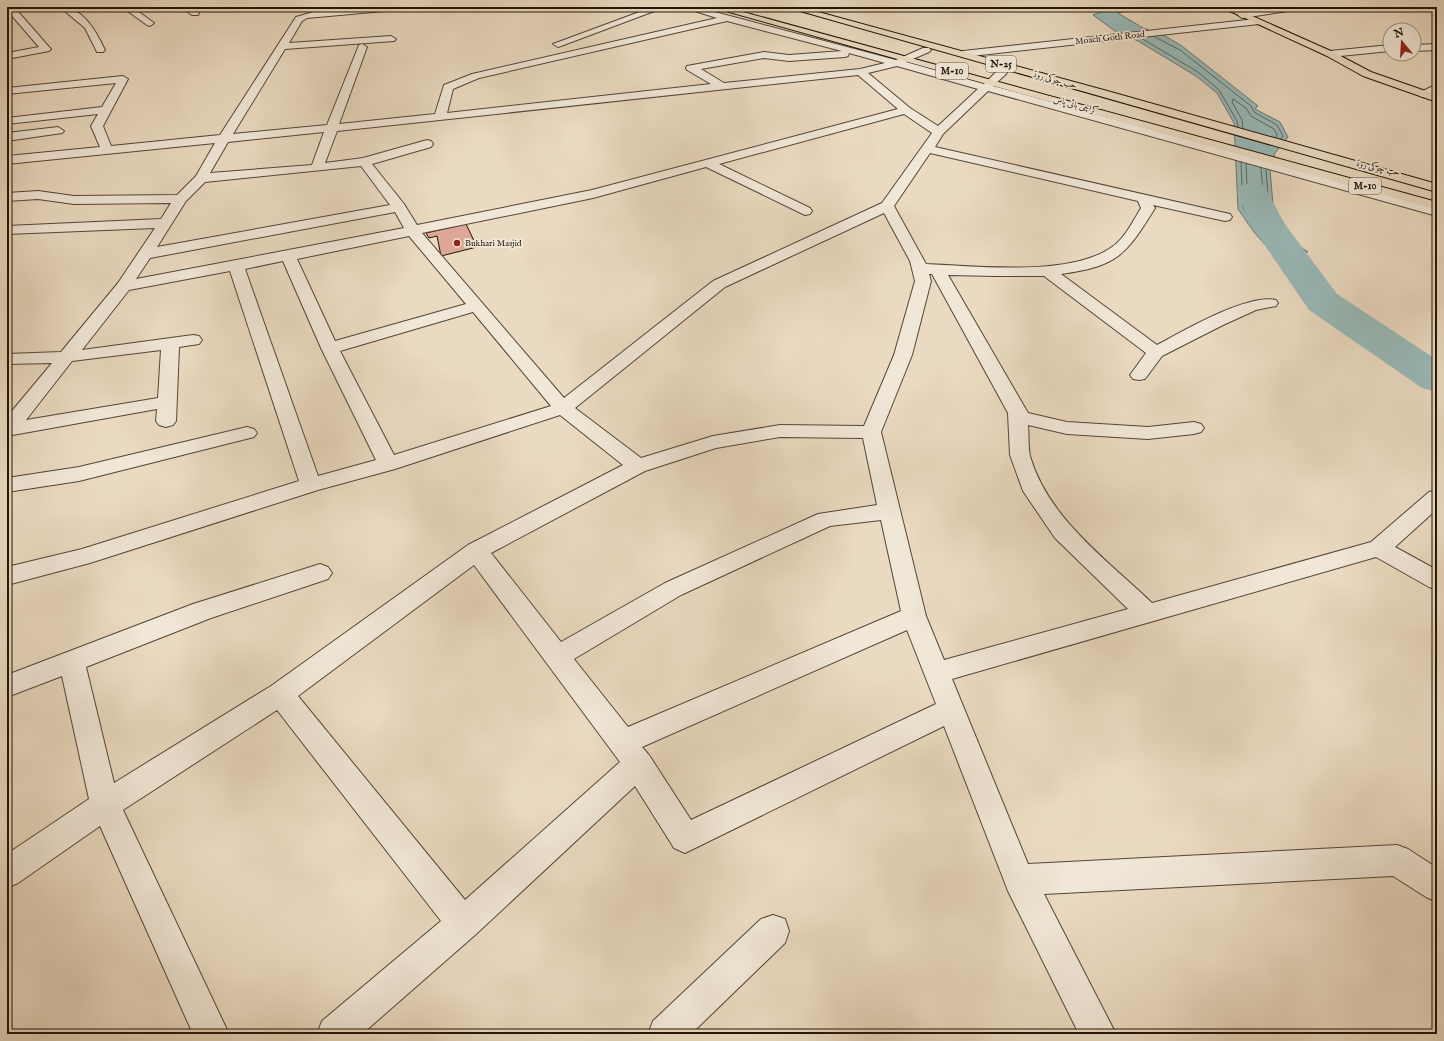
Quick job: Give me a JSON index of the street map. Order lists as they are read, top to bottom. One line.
{"streets":{"main road":["Moach Goth Road","N-25","M-10","حب چوکی روڈ"]},"crossings":[["Moach Goth Road","حب چوکی روڈ"]],"places":["Bukhari Masjid"],"north":"top"}
